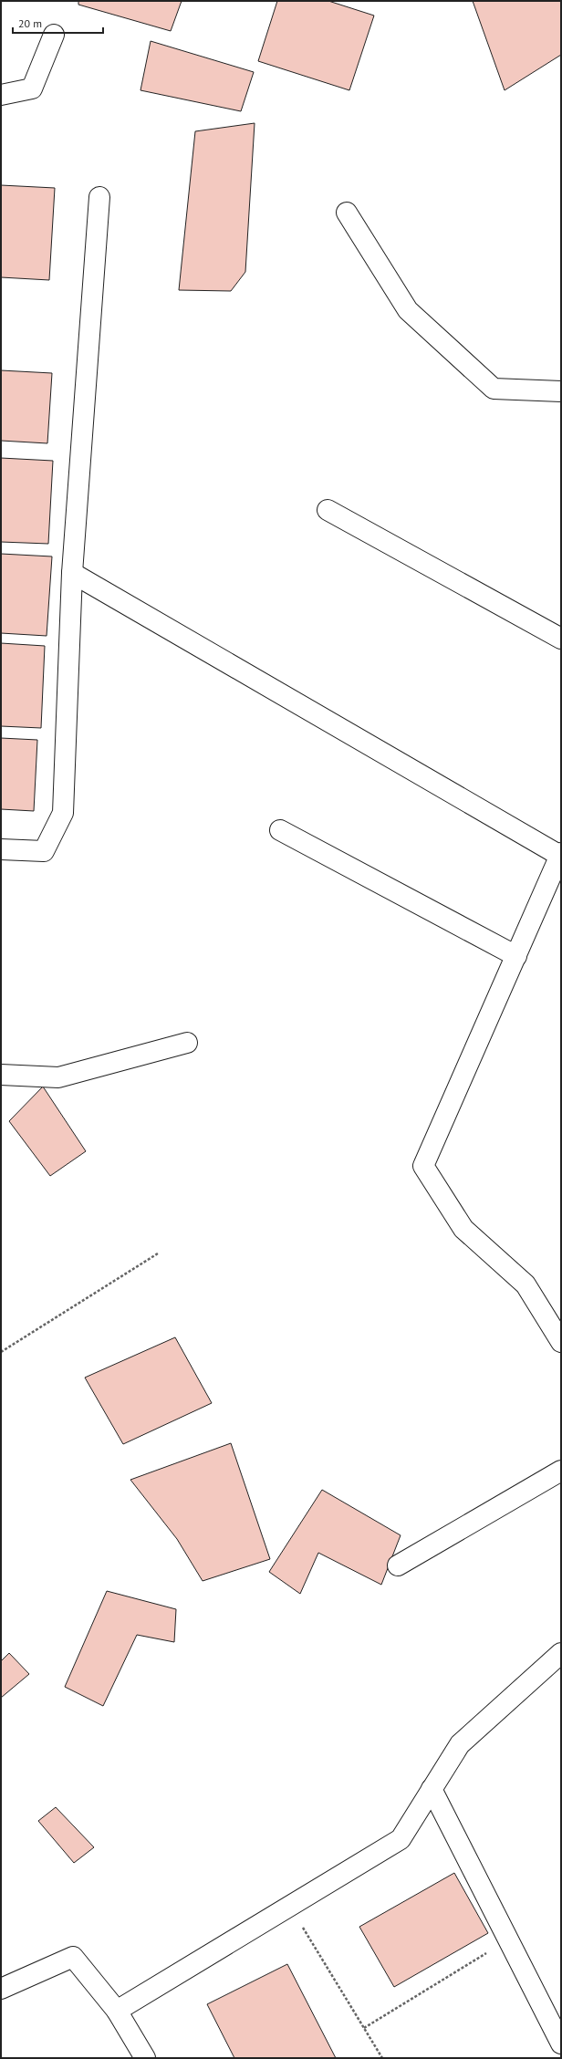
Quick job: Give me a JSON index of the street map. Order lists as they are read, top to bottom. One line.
{"scale_bar":"20 m"}
